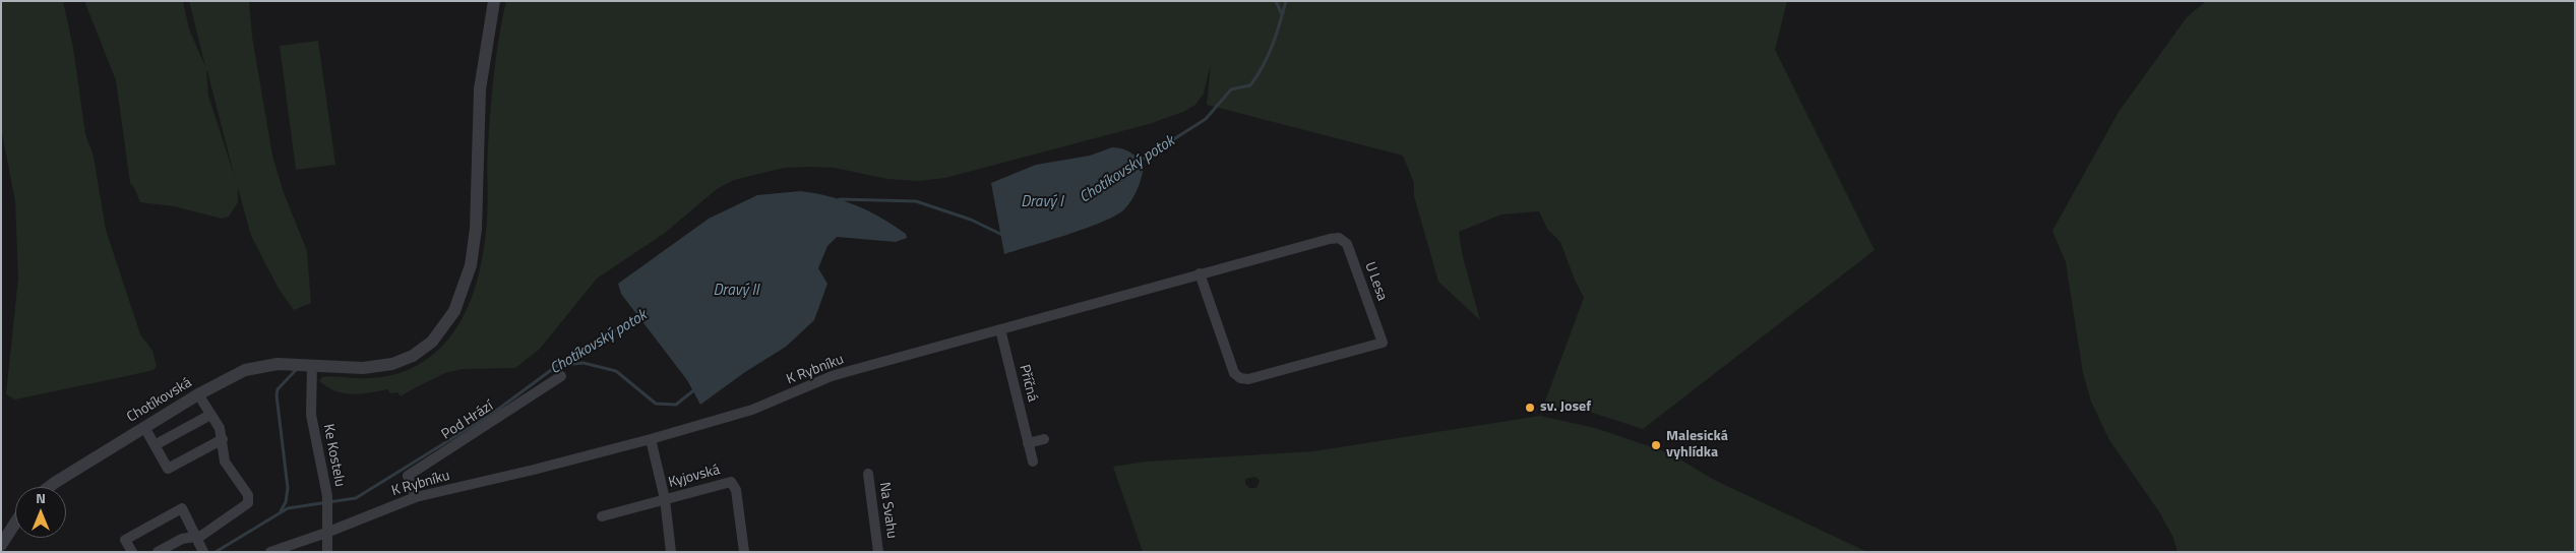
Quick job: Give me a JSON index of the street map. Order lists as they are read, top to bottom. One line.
{"streets":{"street":["U Lesa","K Rybníku","Příčná","Chotíkovská","Pod Hrází","Ke Kostelu","Kyjovská","Na Svahu"]},"crossings":[["U Lesa","K Rybníku"],["K Rybníku","Příčná"],["K Rybníku","Pod Hrází"],["K Rybníku","Ke Kostelu"],["K Rybníku","Kyjovská"],["Chotíkovská","Ke Kostelu"]],"water":["Chotíkovský potok","Dravý I","Dravý II"],"places":["sv. Josef","Malesická vyhlídka"],"north":"top"}
